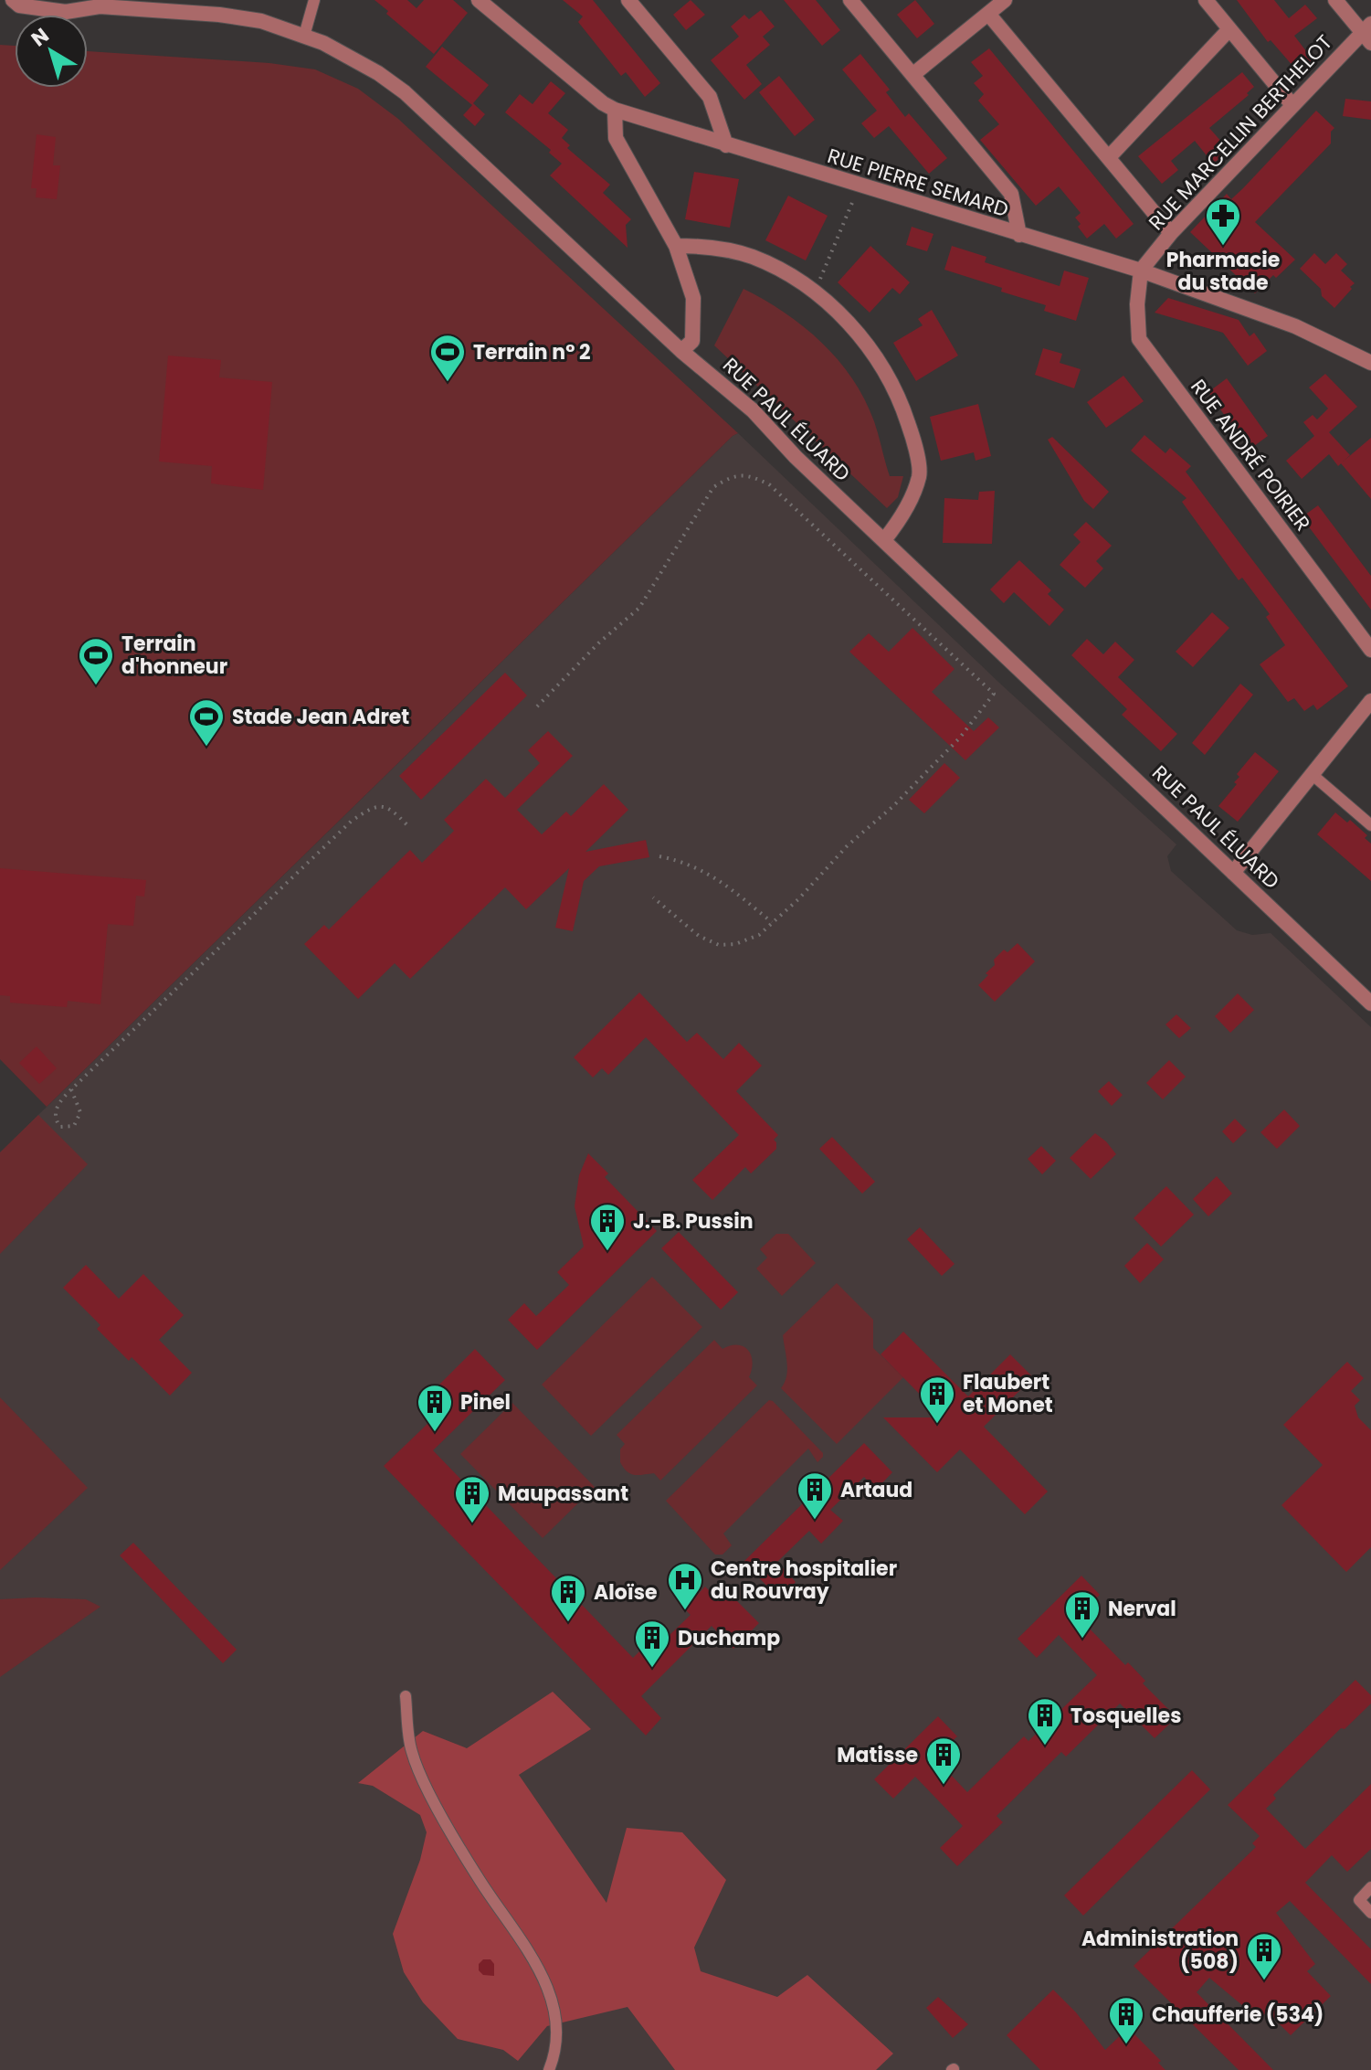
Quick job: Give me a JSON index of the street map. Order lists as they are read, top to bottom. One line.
{"streets":{"street":["RUE MARCELLIN BERTHELOT","RUE PIERRE SEMARD","RUE PAUL ÉLUARD","RUE ANDRÉ POIRIER"]},"crossings":[["RUE MARCELLIN BERTHELOT","RUE PIERRE SEMARD"],["RUE MARCELLIN BERTHELOT","RUE ANDRÉ POIRIER"],["RUE PIERRE SEMARD","RUE ANDRÉ POIRIER"]],"places":{"pharmacy":["Pharmacie du stade"],"sports":["Terrain n° 2","Terrain d'honneur","Stade Jean Adret"],"building":["J.-B. Pussin","Flaubert et Monet","Pinel","Artaud","Maupassant","Aloïse","Nerval","Duchamp","Tosquelles","Matisse","Administration (508)","Chaufferie (534)"],"hospital":["Centre hospitalier du Rouvray"]},"north":"top left"}
